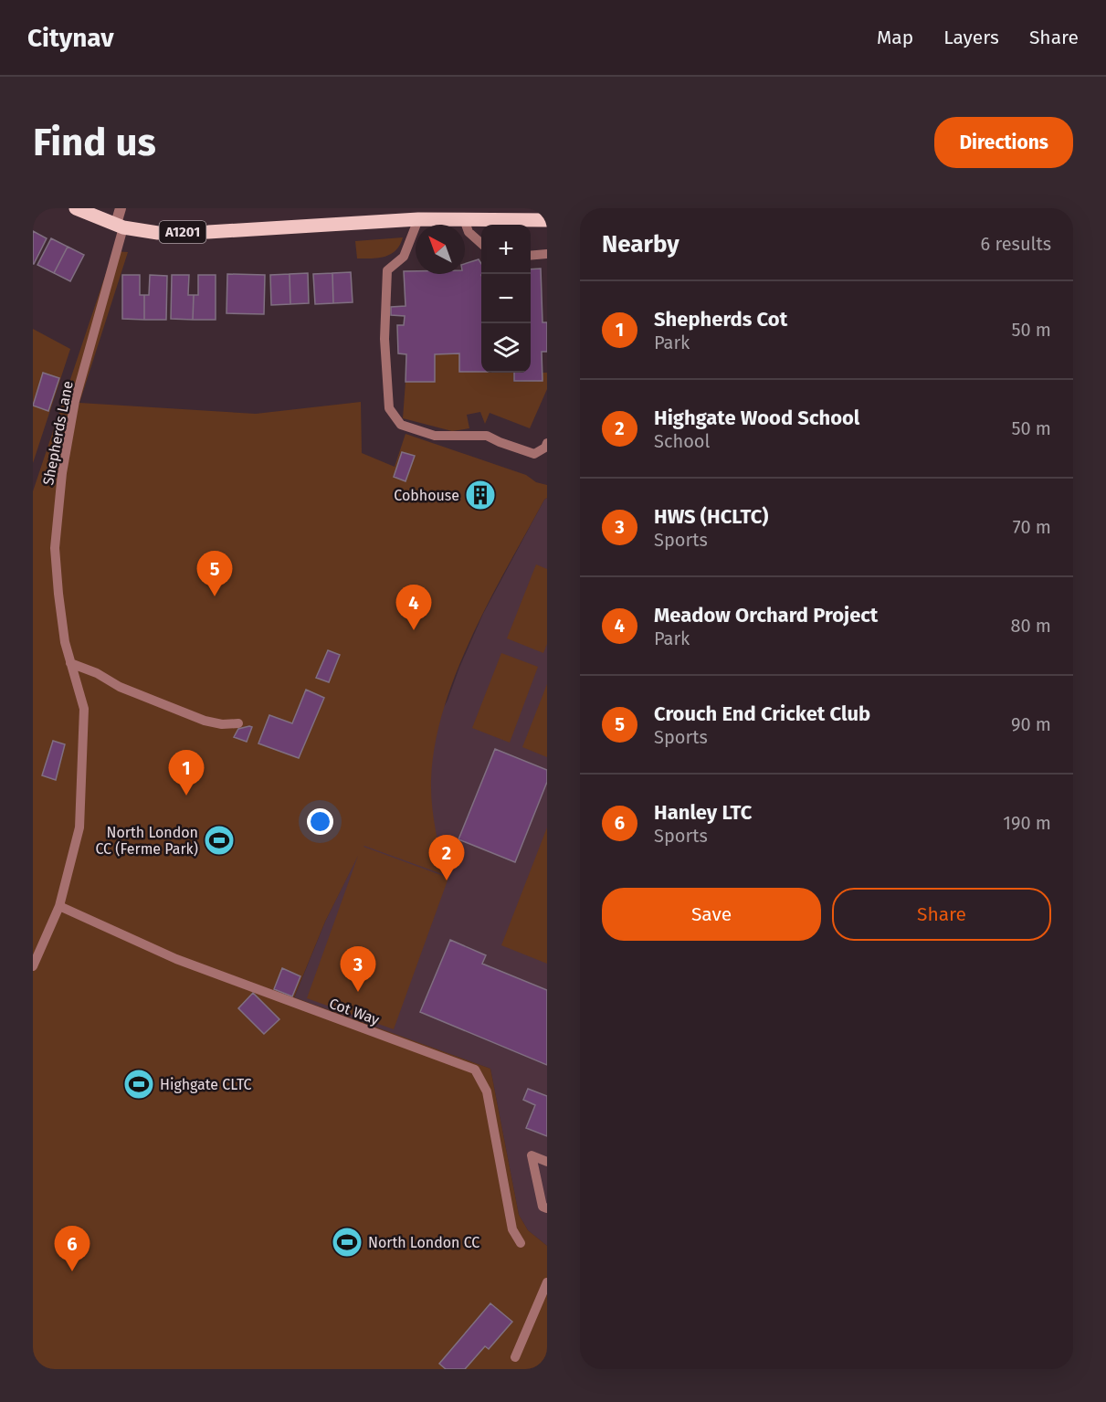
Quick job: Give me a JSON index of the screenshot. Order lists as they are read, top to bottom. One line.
{"streets":{"main road":["A1201"],"lane":["Shepherds Lane","Cot Way"]},"crossings":[["A1201","Shepherds Lane"],["Shepherds Lane","Cot Way"]],"places":{"building":["Cobhouse"],"sports":["North London CC (Ferme Park)","Highgate CLTC","North London CC"]},"north":"top left","page":{"header":"Citynav","nav":["Map","Layers","Share"],"buttons":["Directions",["Save","Share"]],"title":"Find us","heading":["Nearby","6 results"],"map_buttons":["+","−"],"list":[{"mark":"1","name":"Shepherds Cot","note":"Park","value":"50 m"},{"mark":"2","name":"Highgate Wood School","note":"School","value":"50 m"},{"mark":"3","name":"HWS (HCLTC)","note":"Sports","value":"70 m"},{"mark":"4","name":"Meadow Orchard Project","note":"Park","value":"80 m"},{"mark":"5","name":"Crouch End Cricket Club","note":"Sports","value":"90 m"},{"mark":"6","name":"Hanley LTC","note":"Sports","value":"190 m"}],"pins":["5","4","1","2","3","6"]}}
